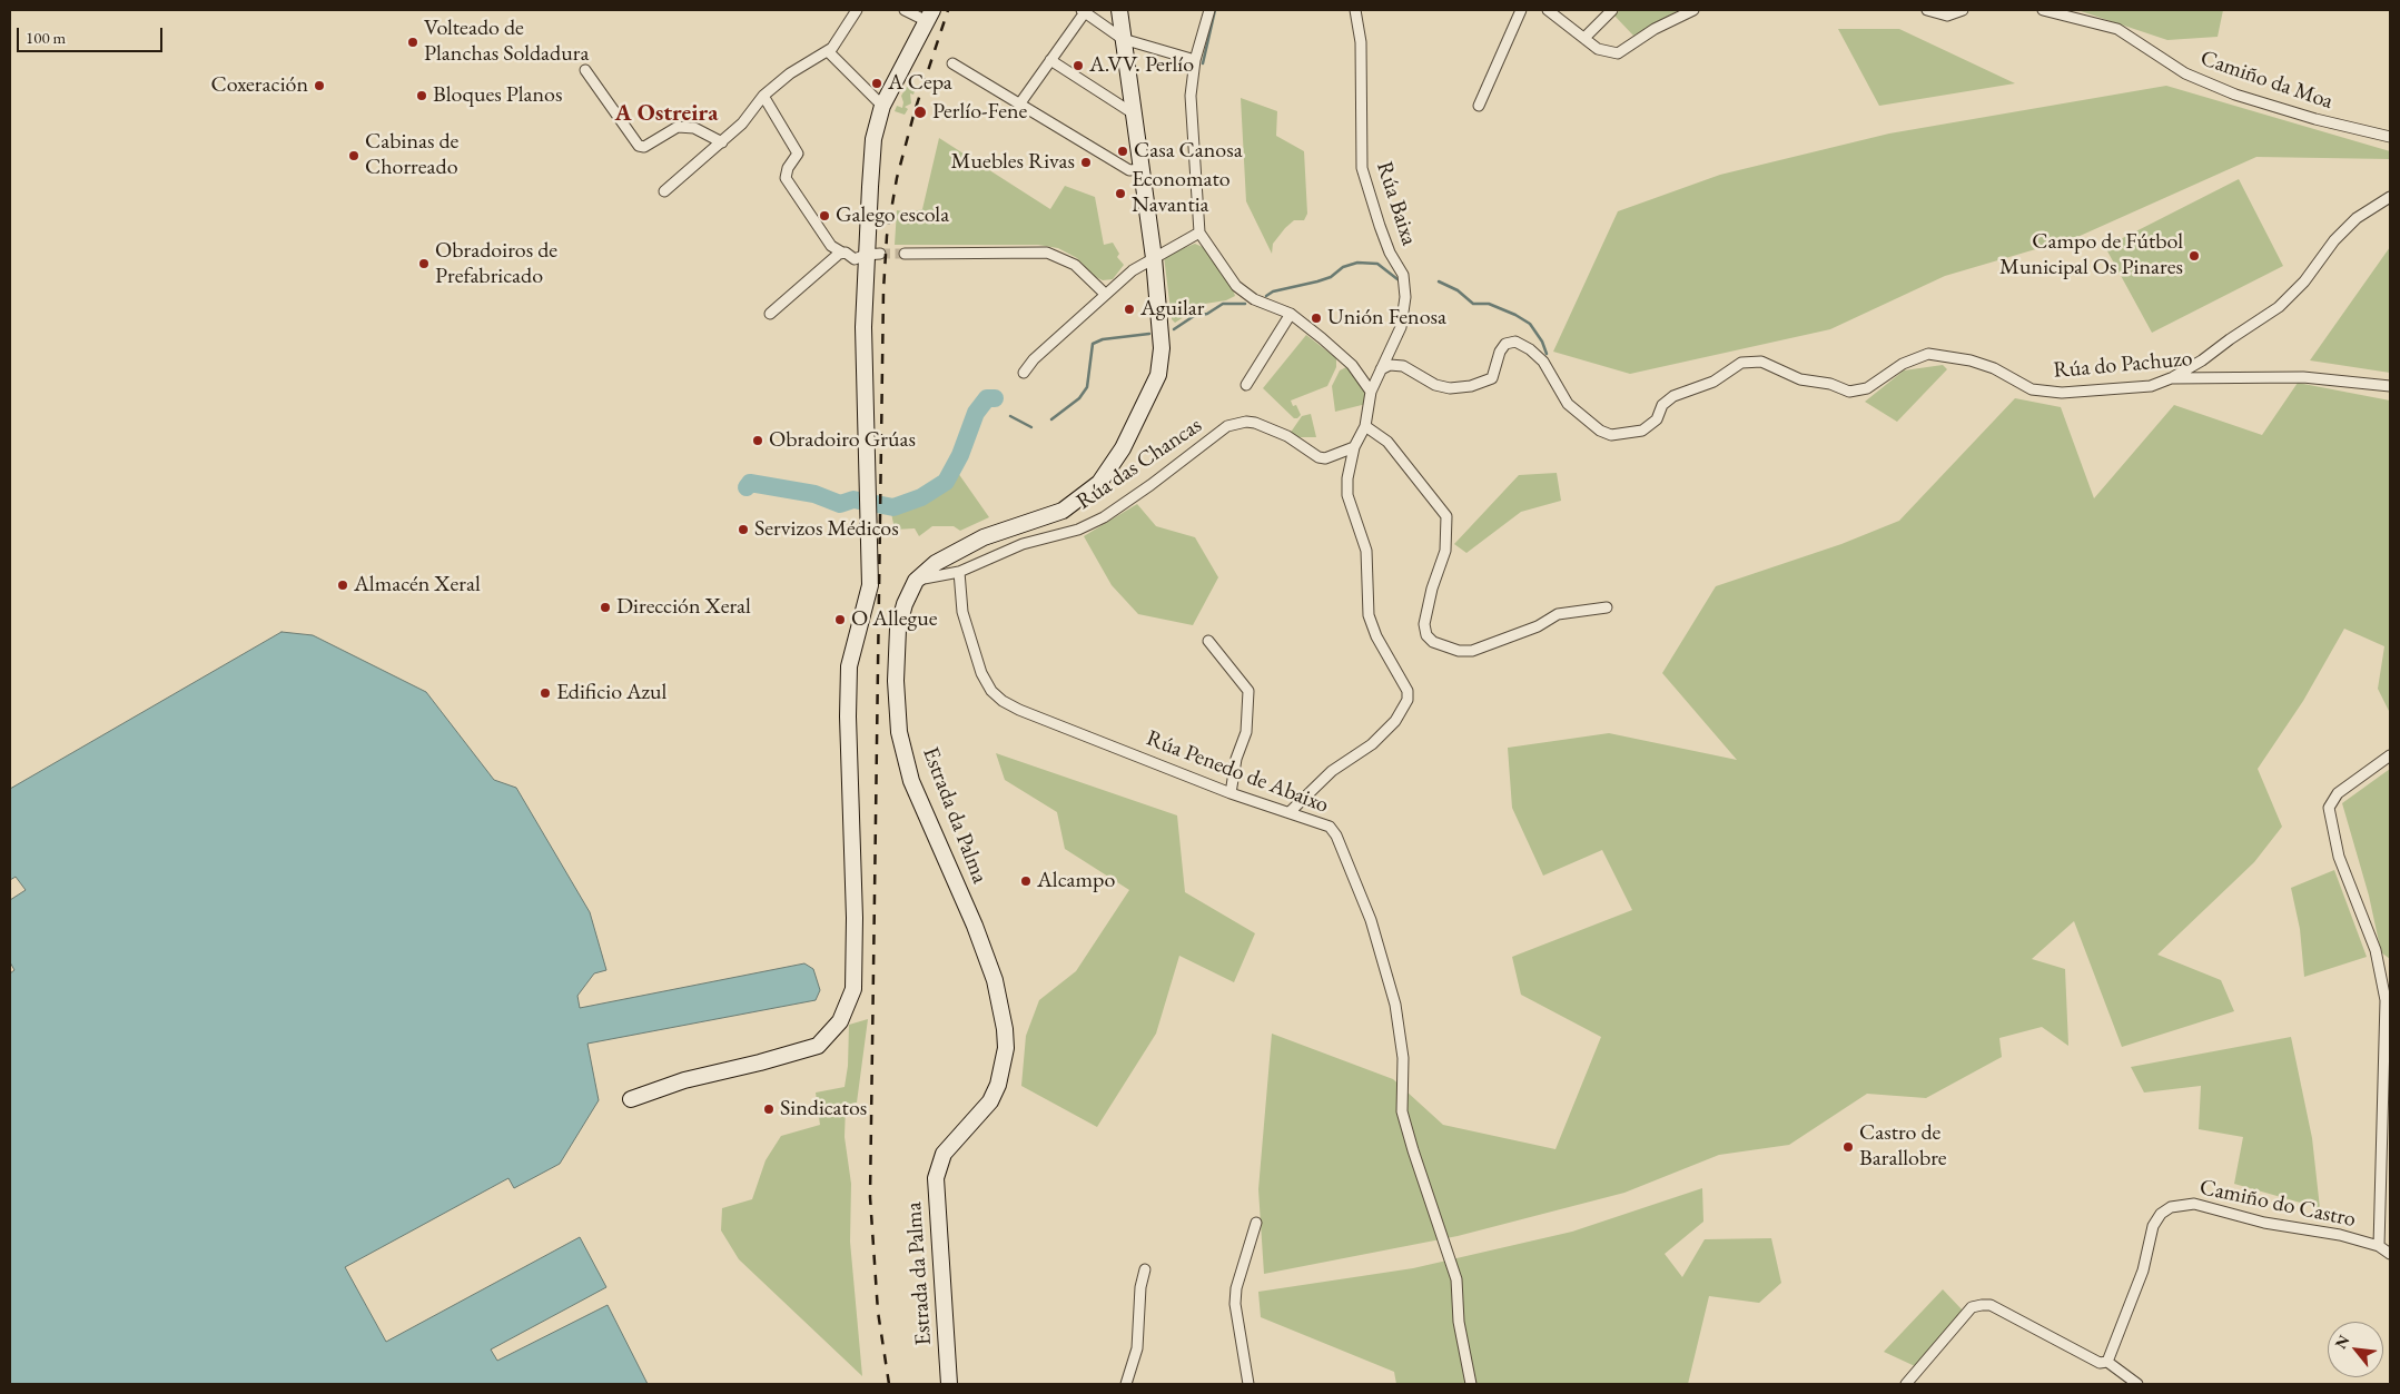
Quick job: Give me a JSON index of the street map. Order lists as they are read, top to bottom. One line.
{"streets":{"street":["Camiño da Moa","Rúa Baixa","Rúa do Pachuzo","Rúa das Chancas","Rúa Penedo de Abaixo","Estrada da Palma","Camiño do Castro"]},"crossings":[["Rúa Baixa","Rúa do Pachuzo"],["Rúa das Chancas","Rúa Penedo de Abaixo"],["Rúa das Chancas","Estrada da Palma"]],"districts":["A Ostreira"],"places":["Volteado de Planchas Soldadura","A.VV. Perlío","A Cepa","Coxeración","Bloques Planos","Perlío-Fene","Casa Canosa","Cabinas de Chorreado","Muebles Rivas","Economato Navantia","Galego escola","Campo de Fútbol Municipal Os Pinares","Obradoiros de Prefabricado","Aguilar","Unión Fenosa","Obradoiro Grúas","Servizos Médicos","Almacén Xeral","Dirección Xeral","O Allegue","Edificio Azul","Alcampo","Sindicatos","Castro de Barallobre"],"scale_bar":"100 m","north":"top left"}
